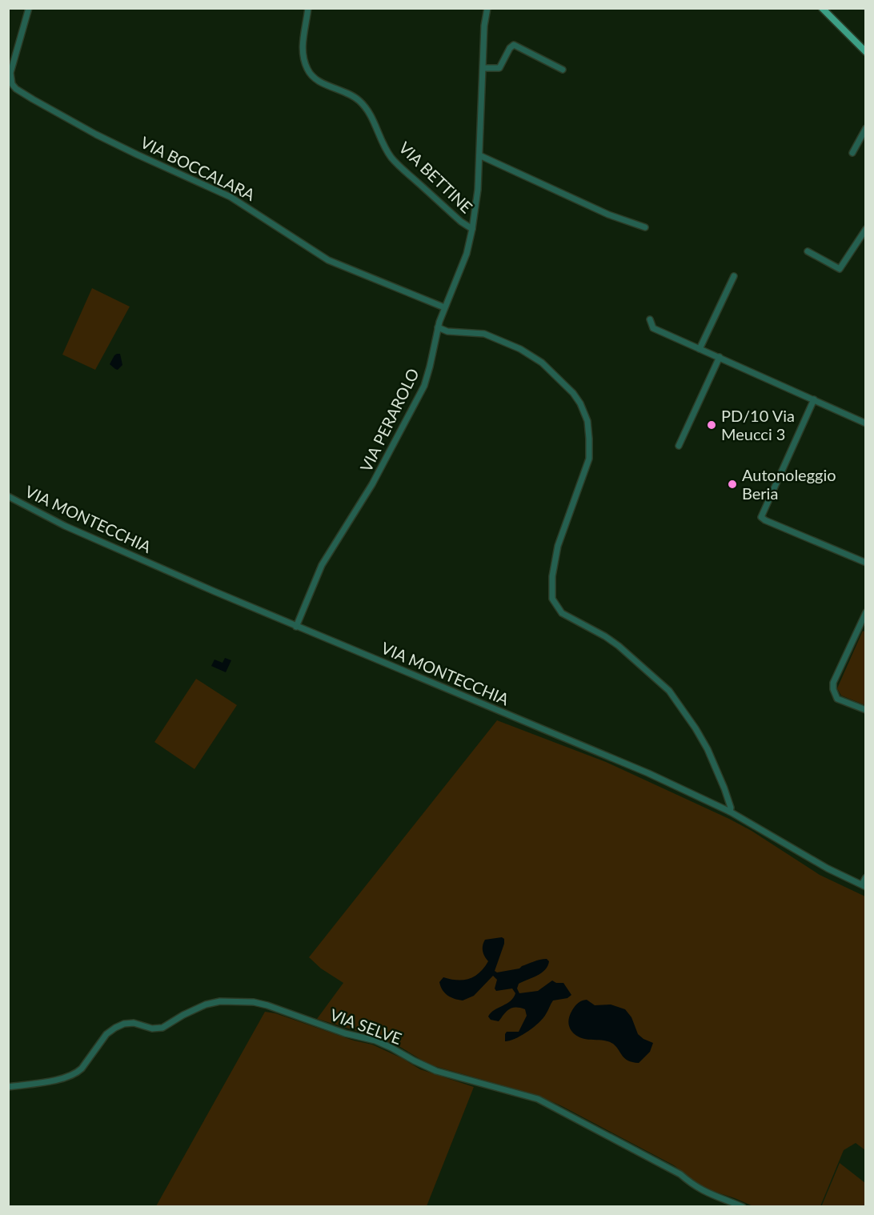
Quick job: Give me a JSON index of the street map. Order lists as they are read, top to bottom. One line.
{"streets":{"street":["VIA BOCCALARA","VIA BETTINE","VIA PERAROLO","VIA MONTECCHIA","VIA SELVE"]},"crossings":[["VIA BOCCALARA","VIA PERAROLO"],["VIA BETTINE","VIA PERAROLO"],["VIA PERAROLO","VIA MONTECCHIA"]],"places":["PD/10 Via Meucci 3","Autonoleggio Beria"]}
